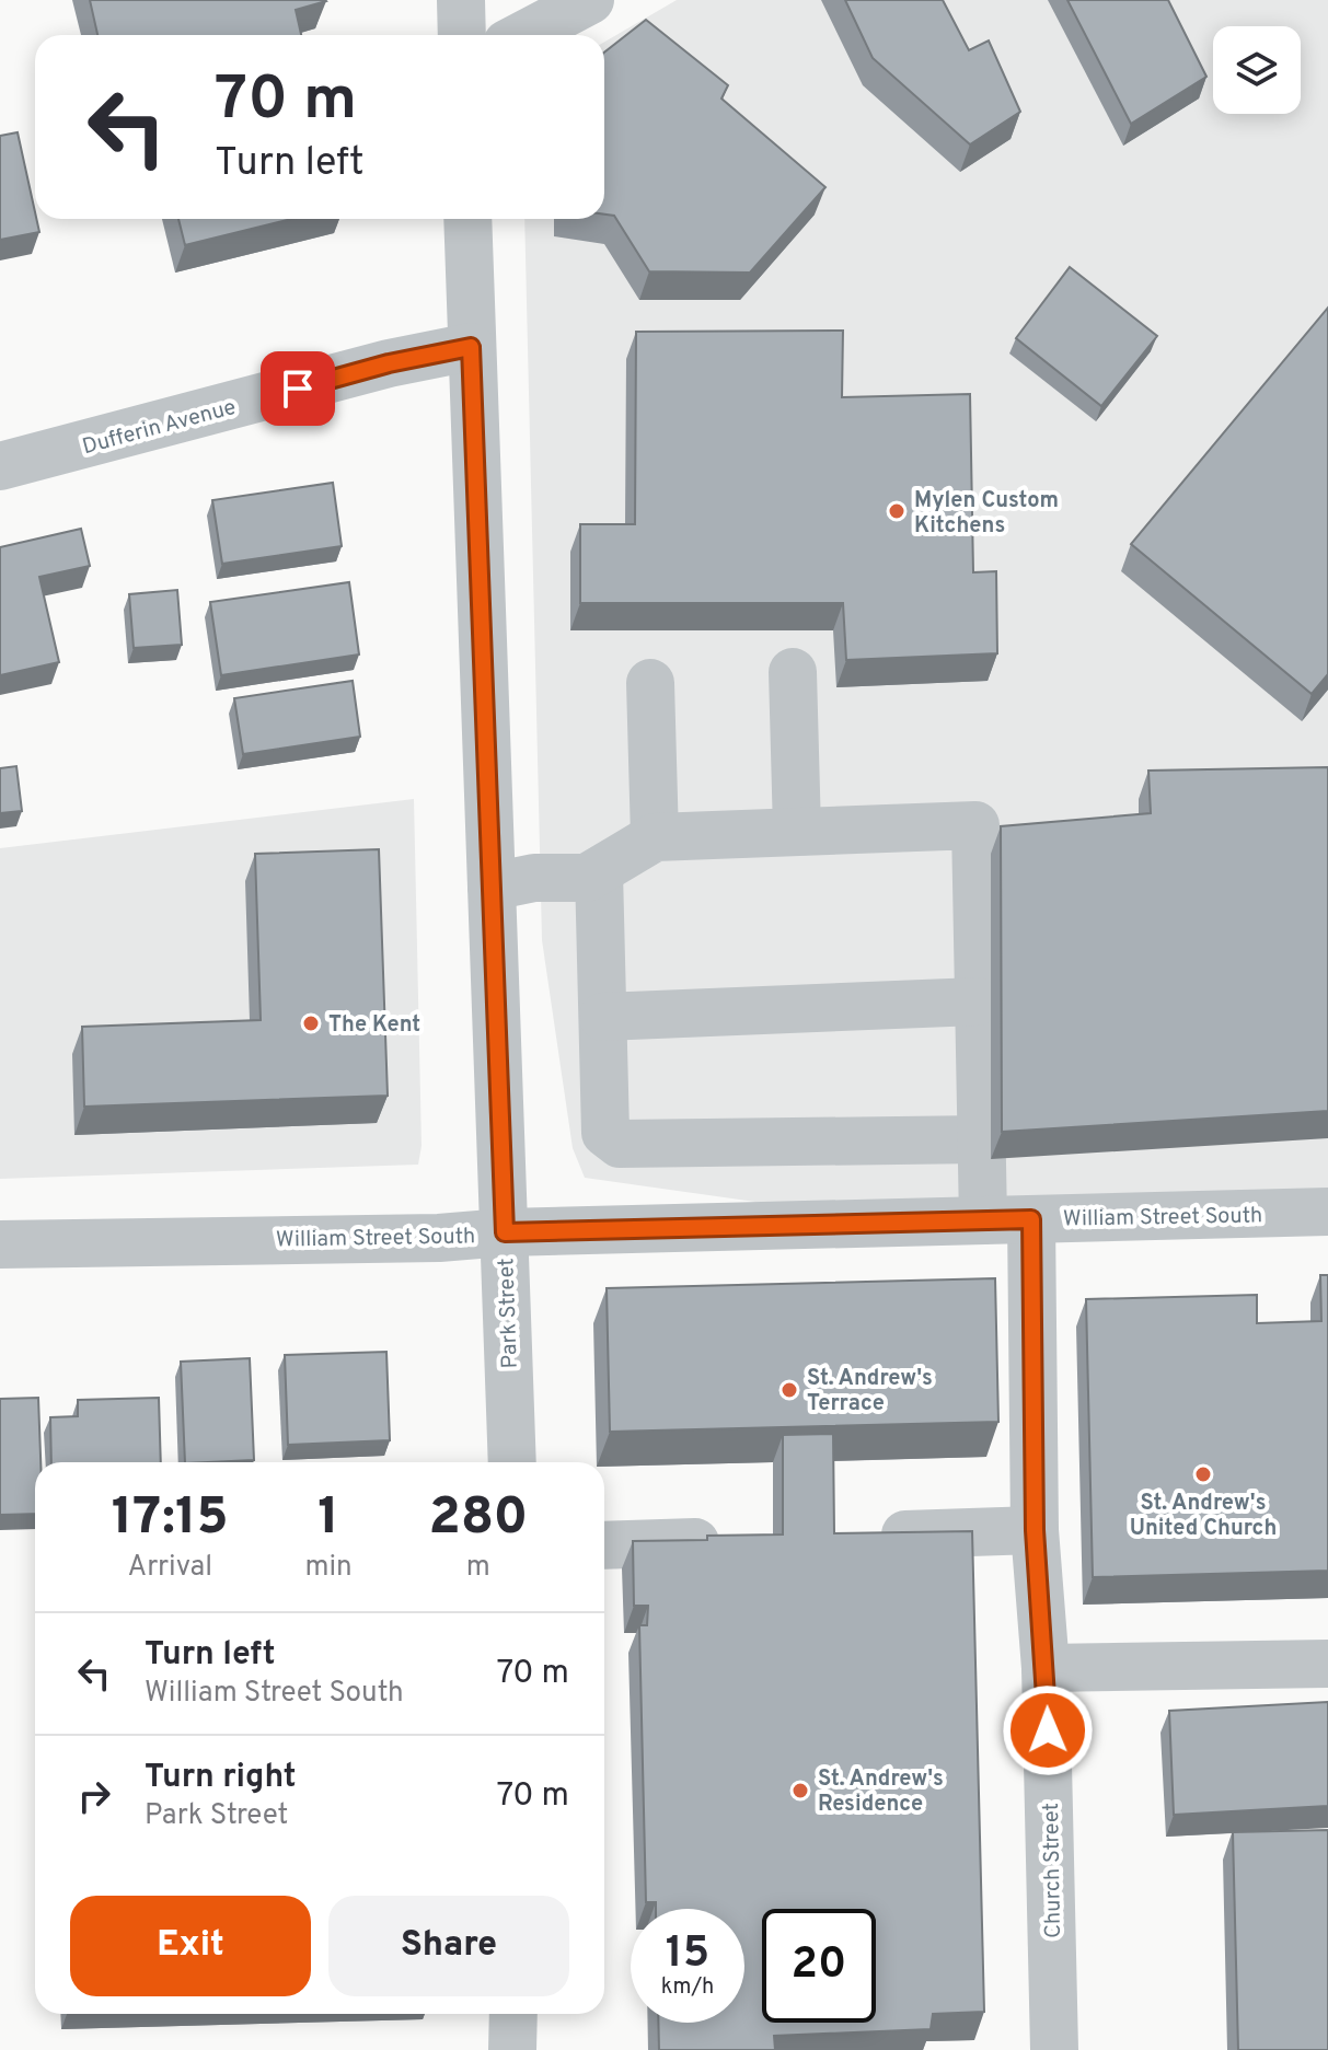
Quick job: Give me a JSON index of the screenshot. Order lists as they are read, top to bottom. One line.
{"streets":{"street":["Dufferin Avenue","William Street South","Park Street","Church Street"]},"crossings":[["Dufferin Avenue","Park Street"],["William Street South","Park Street"],["William Street South","Church Street"]],"places":["Mylen Custom Kitchens","The Kent","St. Andrew's Terrace","St. Andrew's United Church","St. Andrew's Residence"],"page":{"turn":["70 m","Turn left"],"eta":["17:15","Arrival","1","min","280","m"],"list":[{"name":"Turn left","note":"William Street South","value":"70 m"},{"name":"Turn right","note":"Park Street","value":"70 m"}],"buttons":["Exit","Share"],"speed":"15 km/h","limit":"20"}}
